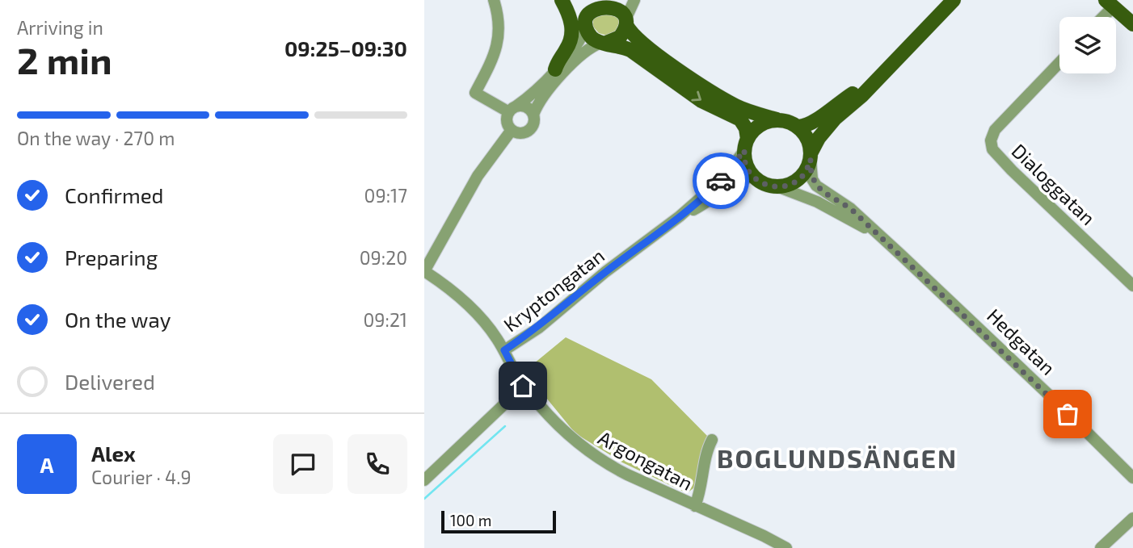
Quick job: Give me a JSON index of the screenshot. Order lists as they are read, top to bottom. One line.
{"streets":{"street":["Dialoggatan","Kryptongatan","Hedgatan","Argongatan"]},"crossings":[["Kryptongatan","Hedgatan"],["Kryptongatan","Argongatan"]],"districts":["BOGLUNDSÄNGEN"],"scale_bar":"100 m","page":{"heading":["2 min","Arriving in","09:25–09:30"],"panel":["Alex","Courier · 4.9"],"bar":"On the way · 270 m","list":[["Confirmed","09:17"],["Preparing","09:20"],["On the way","09:21"],"Delivered"],"round":"A","scale":"100 m"}}
